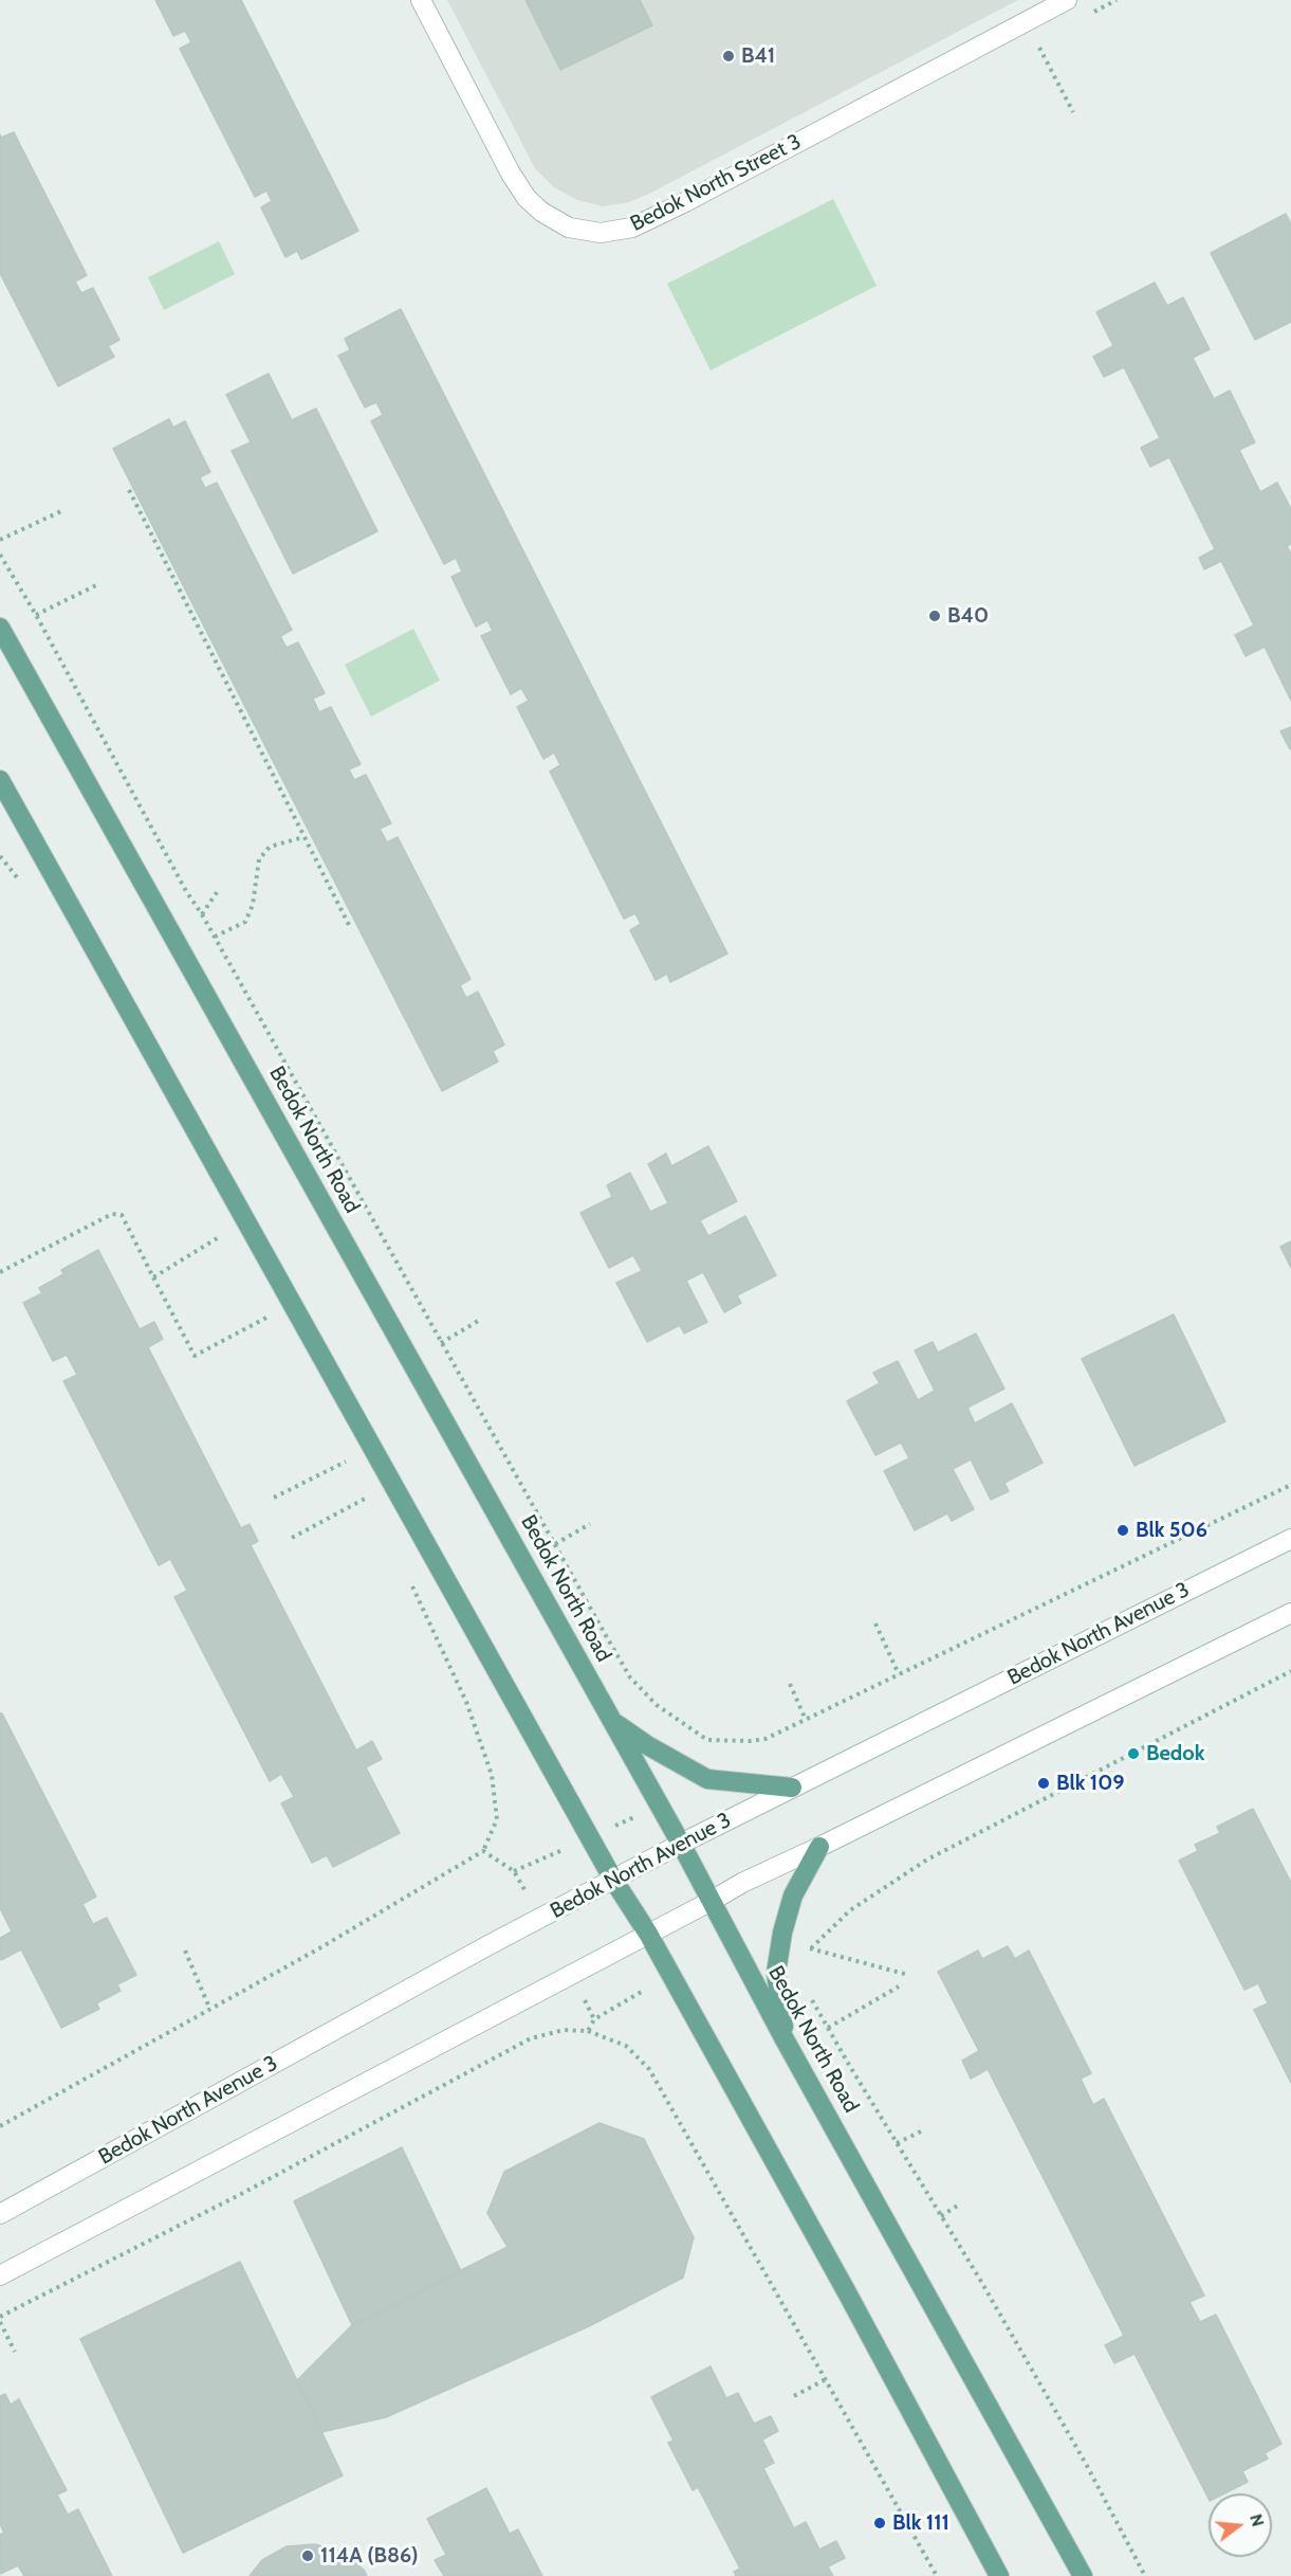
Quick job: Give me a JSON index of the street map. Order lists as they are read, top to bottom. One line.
{"streets":{"main road":["Bedok North Street 3","Bedok North Road","Bedok North Avenue 3"]},"crossings":[["Bedok North Road","Bedok North Avenue 3"]],"places":["B41","B40","Blk 506","Bedok","Blk 109","Blk 111","114A (B86)"],"north":"right"}
